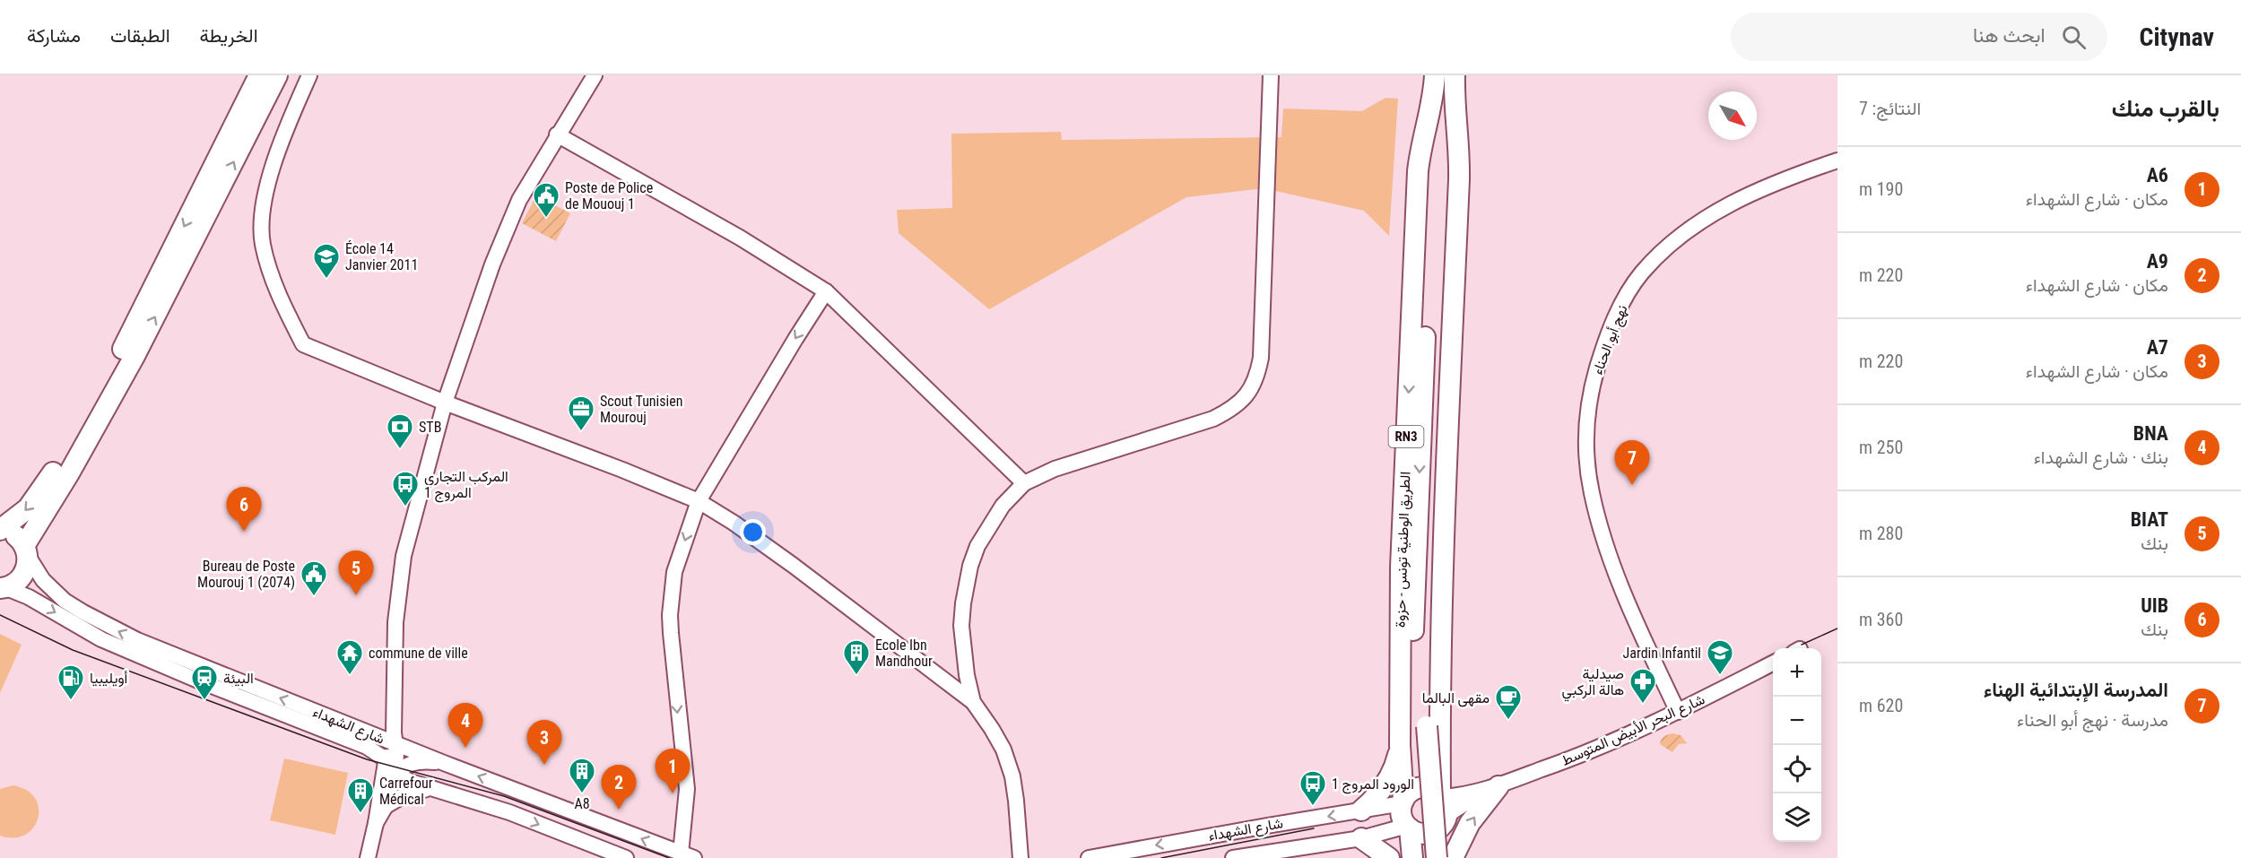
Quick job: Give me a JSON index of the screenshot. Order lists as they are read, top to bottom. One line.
{"streets":{"street":["نهج أبو الحناء","شارع الشهداء","شارع البحر الأبيض المتوسط"]},"crossings":[["نهج أبو الحناء","شارع البحر الأبيض المتوسط"],["شارع الشهداء","شارع البحر الأبيض المتوسط"]],"places":{"public building":["Poste de Police de Mououj 1","Bureau de Poste Mourouj 1 (2074)"],"school or university":["École 14 Janvier 2011","Jardin Infantil"],"office":["Scout Tunisien Mourouj"],"bank":["STB"],"bus stop":["المركب التجاري المروج 1","الورود المروج 1"],"temple":["commune de ville"],"building":["Ecole Ibn Mandhour","A8","Carrefour Médical"],"fuel station":["أويليبيا"],"station":["البيئة"],"pharmacy":["صيدلية هالة الركبي"],"cafe":["مقهى البالما"]},"north":"bottom right","page":{"header":"Citynav","search":"ابحث هنا","nav":["الخريطة","الطبقات","مشاركة"],"heading":["بالقرب منك","النتائج: 7"],"list":[{"mark":"1","name":"A6","note":"مكان · شارع الشهداء","value":"190 m"},{"mark":"2","name":"A9","note":"مكان · شارع الشهداء","value":"220 m"},{"mark":"3","name":"A7","note":"مكان · شارع الشهداء","value":"220 m"},{"mark":"4","name":"BNA","note":"بنك · شارع الشهداء","value":"250 m"},{"mark":"5","name":"BIAT","note":"بنك","value":"280 m"},{"mark":"6","name":"UIB","note":"بنك","value":"360 m"},{"mark":"7","name":"المدرسة الإبتدائية الهناء","note":"مدرسة · نهج أبو الحناء","value":"620 m"}],"pins":["7","6","5","4","3","1","2"],"map_buttons":["+","−"]}}
